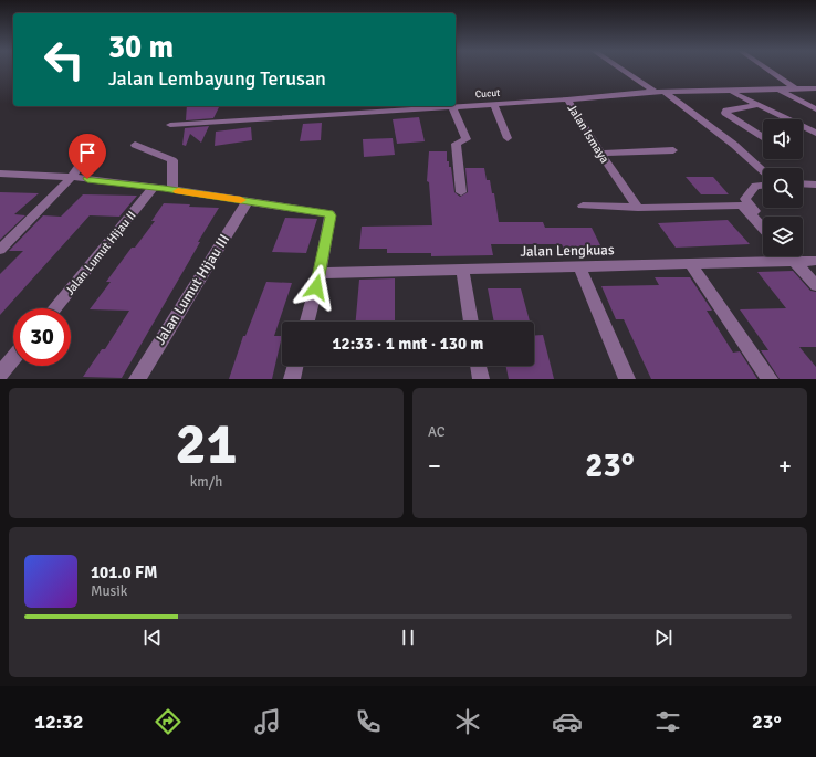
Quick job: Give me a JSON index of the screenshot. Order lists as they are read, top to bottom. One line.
{"streets":{"street":["Cucut","Jalan Ismaya","Jalan Lengkuas","Jalan Lumut Hijau II","Jalan Lumut Hijau III"]},"crossings":[["Cucut","Jalan Ismaya"]],"page":{"turn":["30 m","Jalan Lembayung Terusan"],"limit":"30","trip":"12:33 · 1 mnt · 130 m","tile":[["21","km/h"],"AC"],"heat":["−","23°","+"],"song":["101.0 FM","Musik"],"tabs":["12:32","23°"]}}
